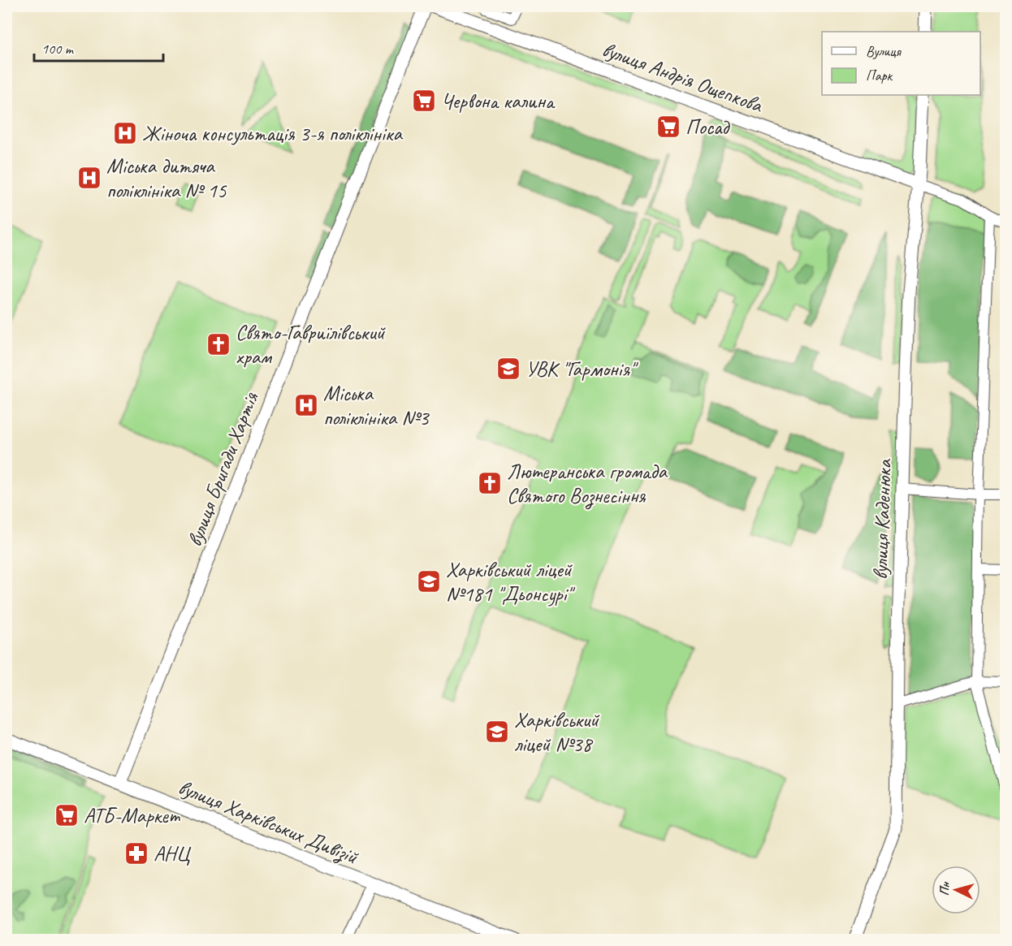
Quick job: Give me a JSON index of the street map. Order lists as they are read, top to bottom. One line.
{"streets":{"street":["вулиця Андрія Ощепкова","вулиця Бригади Хартія","вулиця Каденюка","вулиця Харківських Дивізій"]},"crossings":[["вулиця Андрія Ощепкова","вулиця Каденюка"],["вулиця Бригади Хартія","вулиця Харківських Дивізій"]],"places":{"supermarket":["Червона калина","Посад","АТБ-Маркет"],"hospital":["Жіноча консультація 3-я поліклініка","Міська дитяча поліклініка № 15","Міська поліклініка №3"],"church":["Свято-Гавриїлівський храм","Лютеранська громада Святого Вознесіння"],"school or university":["УВК \"Гармонія\"","Харківський ліцей №181 \"Дьонсурі\"","Харківський ліцей №38"],"pharmacy":["АНЦ"]},"legend":["Вулиця","Парк"],"scale_bar":"100 m","north":"left"}
